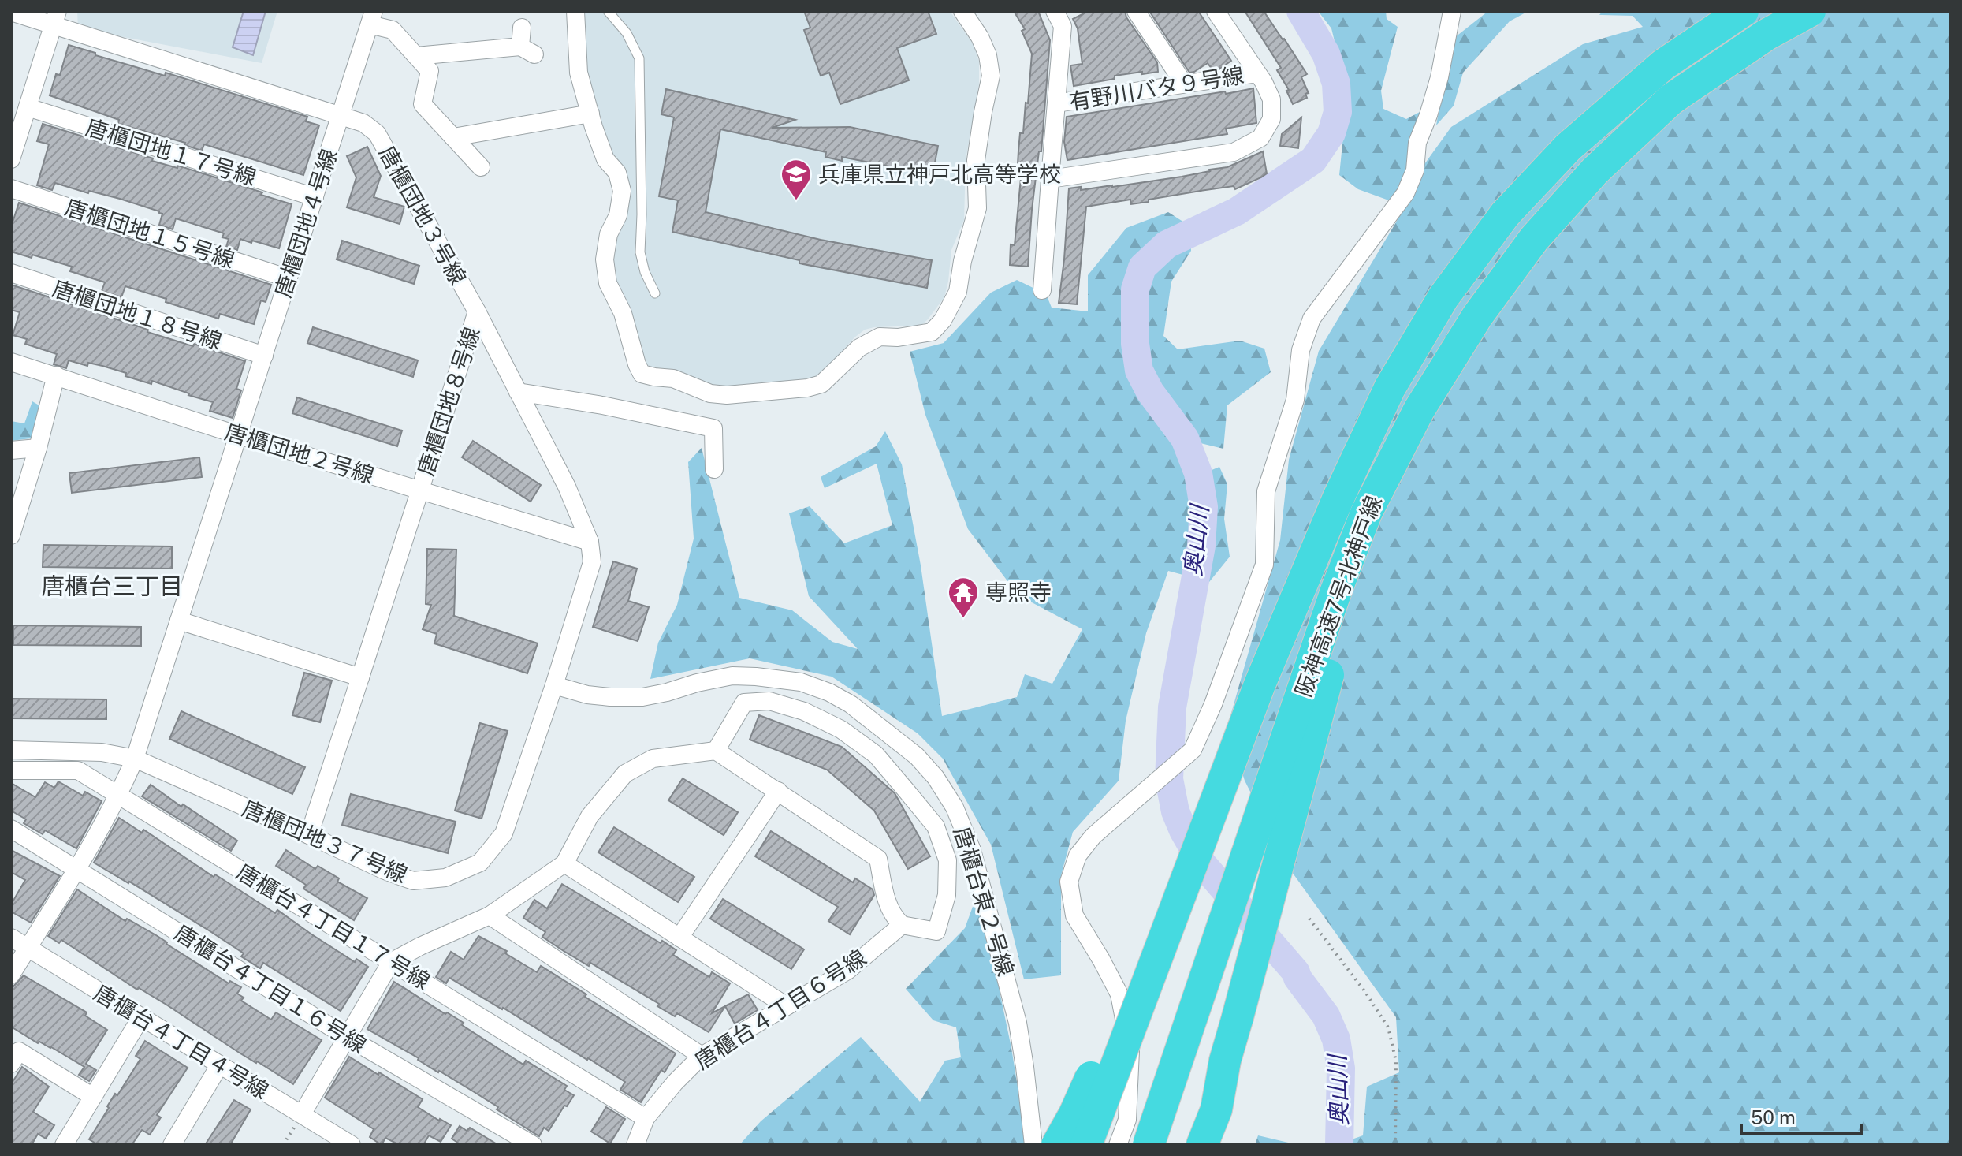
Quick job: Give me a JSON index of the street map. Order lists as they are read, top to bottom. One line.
{"streets":{"highway":["阪神高速7号北神戸線"],"street":["有野川バタ９号線","唐櫃団地１７号線","唐櫃団地３号線","唐櫃団地４号線","唐櫃団地１５号線","唐櫃団地１８号線","唐櫃団地８号線","唐櫃団地２号線","唐櫃団地３７号線","唐櫃台東２号線","唐櫃台４丁目１７号線","唐櫃台４丁目１６号線","唐櫃台４丁目６号線","唐櫃台４丁目４号線"]},"crossings":[["唐櫃団地１７号線","唐櫃団地４号線"],["唐櫃団地３号線","唐櫃団地４号線"],["唐櫃団地３号線","唐櫃団地８号線"],["唐櫃団地３号線","唐櫃団地２号線"],["唐櫃団地３号線","唐櫃団地３７号線"],["唐櫃団地４号線","唐櫃団地１５号線"],["唐櫃団地４号線","唐櫃団地１８号線"],["唐櫃団地４号線","唐櫃団地２号線"],["唐櫃団地４号線","唐櫃団地３７号線"],["唐櫃団地４号線","唐櫃台４丁目１７号線"],["唐櫃団地４号線","唐櫃台４丁目１６号線"],["唐櫃団地４号線","唐櫃台４丁目４号線"],["唐櫃団地８号線","唐櫃団地２号線"],["唐櫃団地８号線","唐櫃団地３７号線"],["唐櫃団地２号線","唐櫃団地３７号線"],["唐櫃団地３７号線","唐櫃台東２号線"],["唐櫃台４丁目１７号線","唐櫃台４丁目６号線"]],"districts":["唐櫃台三丁目"],"water":["奥山川"],"places":{"school or university":["兵庫県立神戸北高等学校"],"temple":["専照寺"]},"scale_bar":"50 m"}
